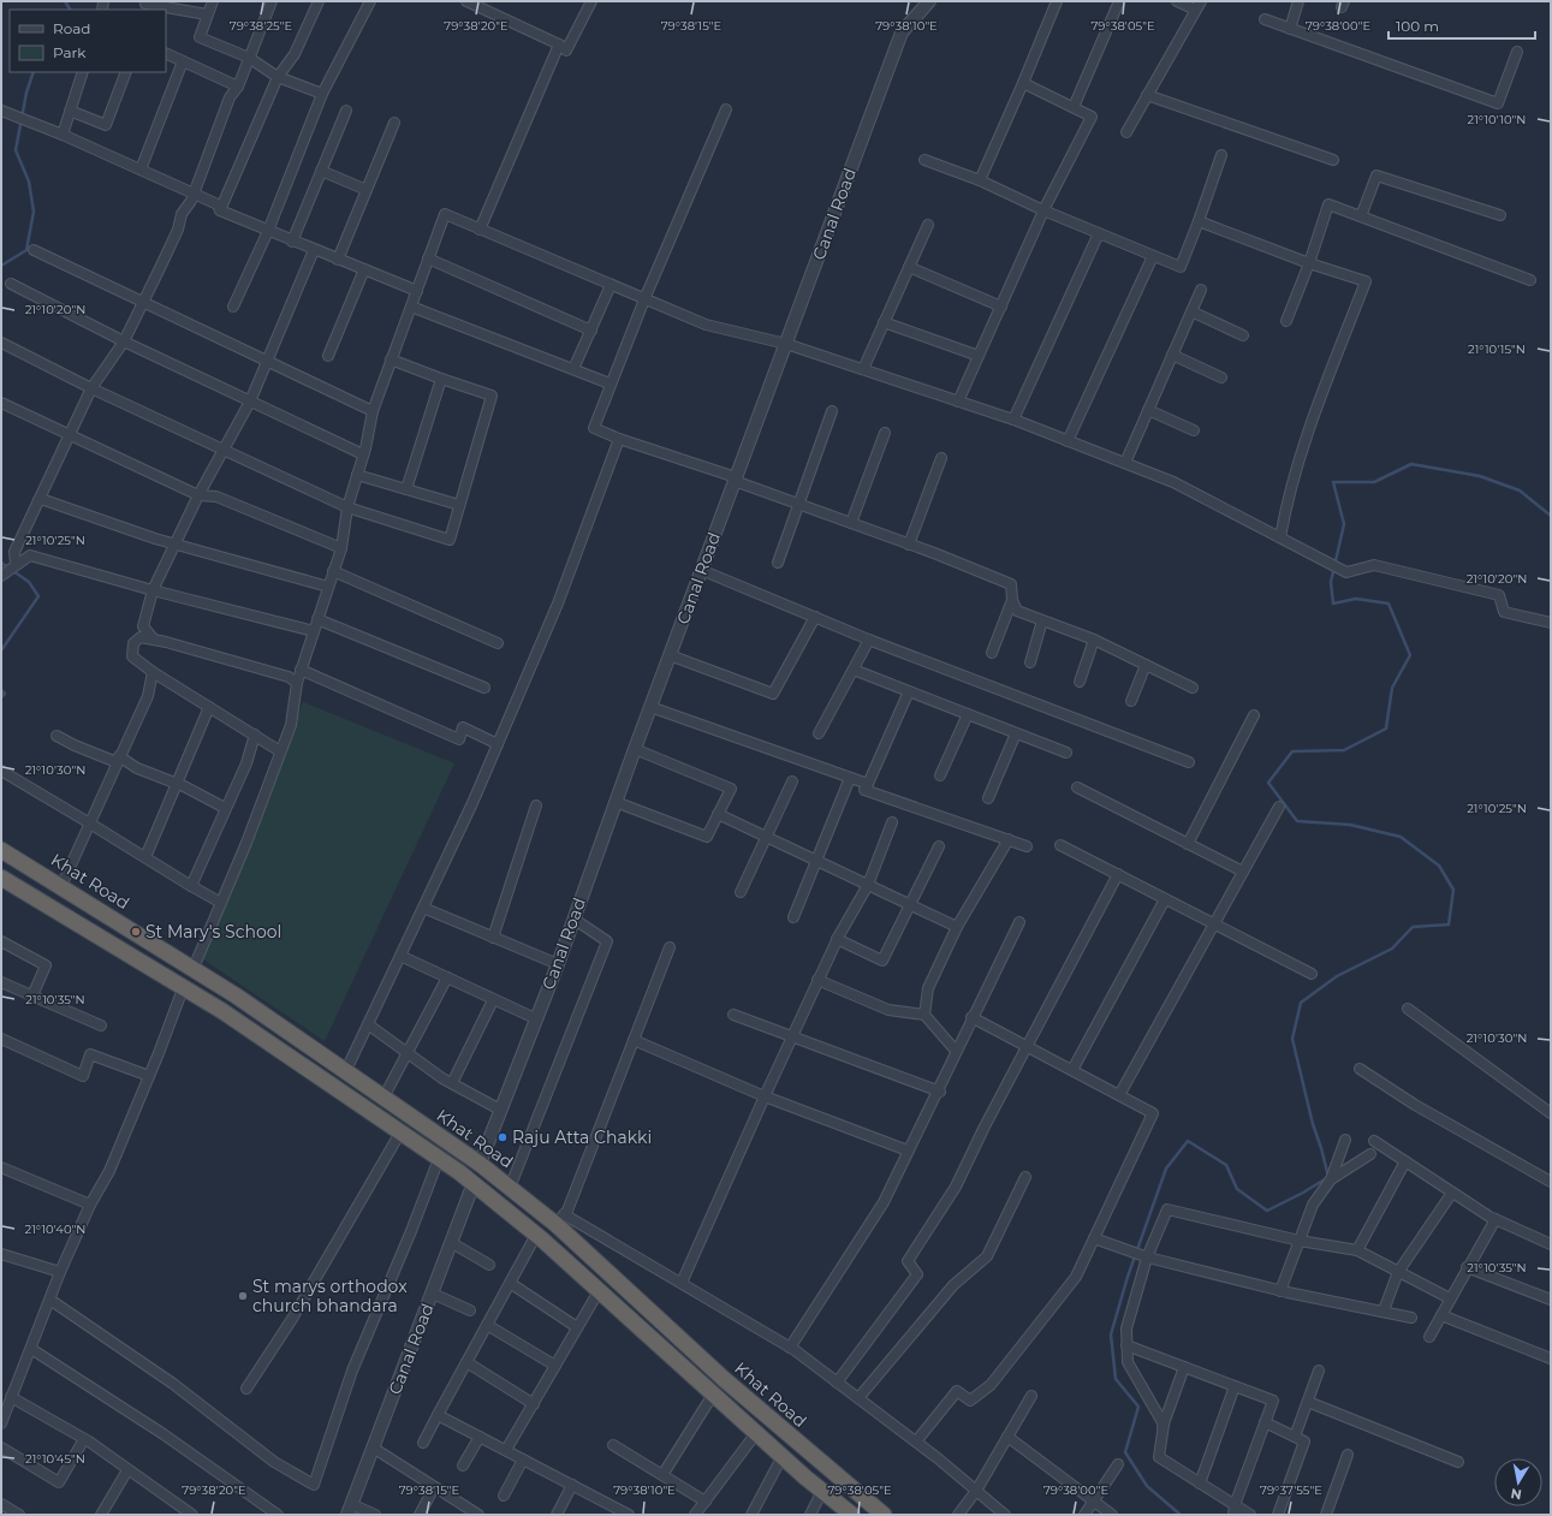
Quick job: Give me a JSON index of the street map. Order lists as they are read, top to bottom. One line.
{"streets":{"highway":["Khat Road"],"street":["Canal Road"]},"crossings":[["Canal Road","Khat Road"]],"places":["St Mary's School","Raju Atta Chakki","St marys orthodox church bhandara"],"legend":["Road","Park"],"scale_bar":"100 m","north":"bottom","coordinates":["79°38'25\"E","79°38'20\"E","79°38'15\"E","79°38'10\"E","79°38'05\"E","79°38'00\"E","21°10'10\"N","21°10'20\"N","21°10'15\"N","21°10'25\"N","21°10'30\"N","21°10'35\"N","21°10'40\"N","21°10'45\"N","79°37'55\"E"]}
